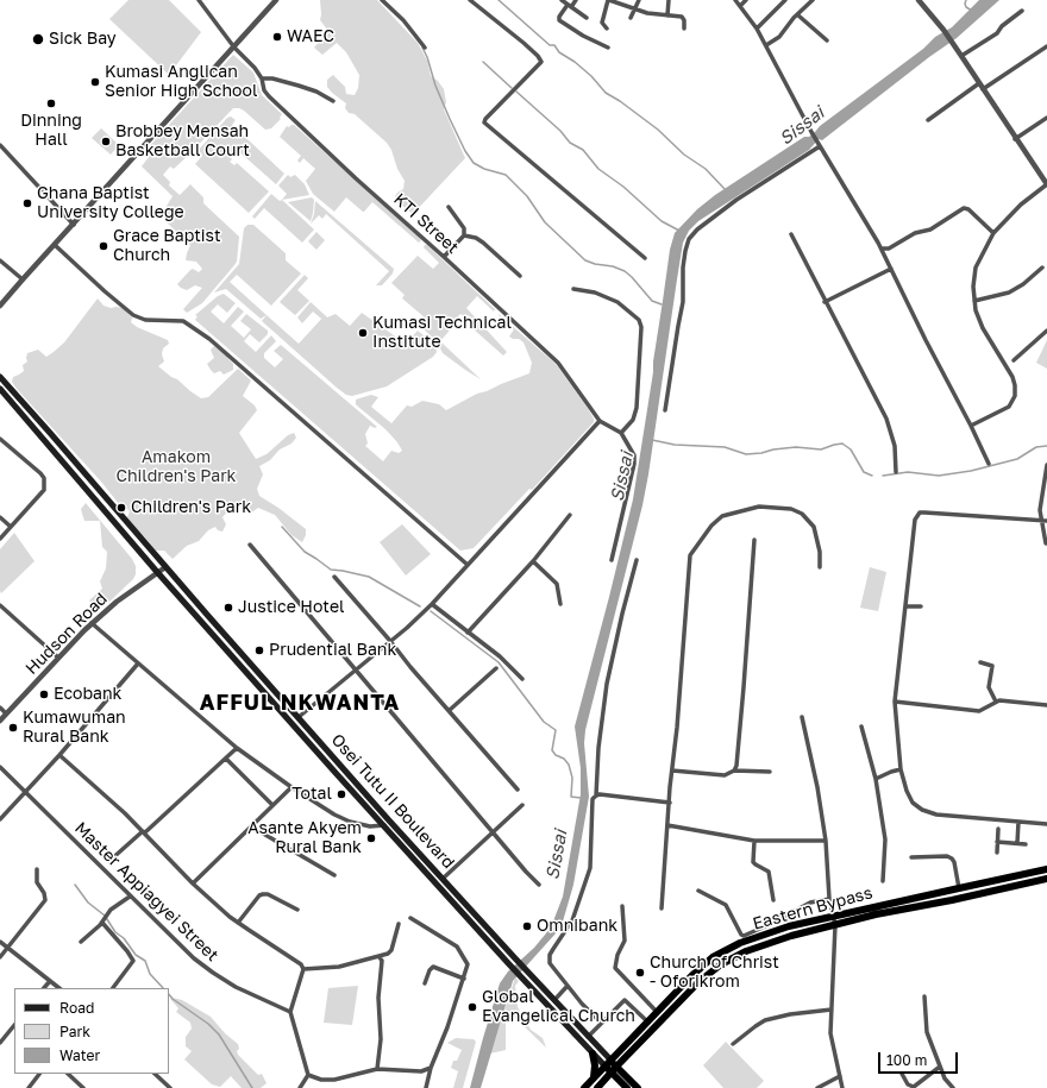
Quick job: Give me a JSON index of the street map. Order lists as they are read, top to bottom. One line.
{"streets":{"highway":["Osei Tutu II Boulevard","Eastern Bypass"],"street":["KTI Street","Hudson Road","Master Appiagyei Street"]},"crossings":[["Hudson Road","Osei Tutu II Boulevard"],["Osei Tutu II Boulevard","Eastern Bypass"]],"districts":["AFFUL NKWANTA"],"water":["Sissai"],"parks":["Amakom Children's Park"],"places":["WAEC","Sick Bay","Kumasi Anglican Senior High School","Dinning Hall","Brobbey Mensah Basketball Court","Ghana Baptist University College","Grace Baptist Church","Kumasi Technical Institute","Children's Park","Justice Hotel","Prudential Bank","Ecobank","Kumawuman Rural Bank","Total","Asante Akyem Rural Bank","Omnibank","Church of Christ - Oforikrom","Global Evangelical Church"],"legend":["Road","Park","Water"],"scale_bar":"100 m"}
